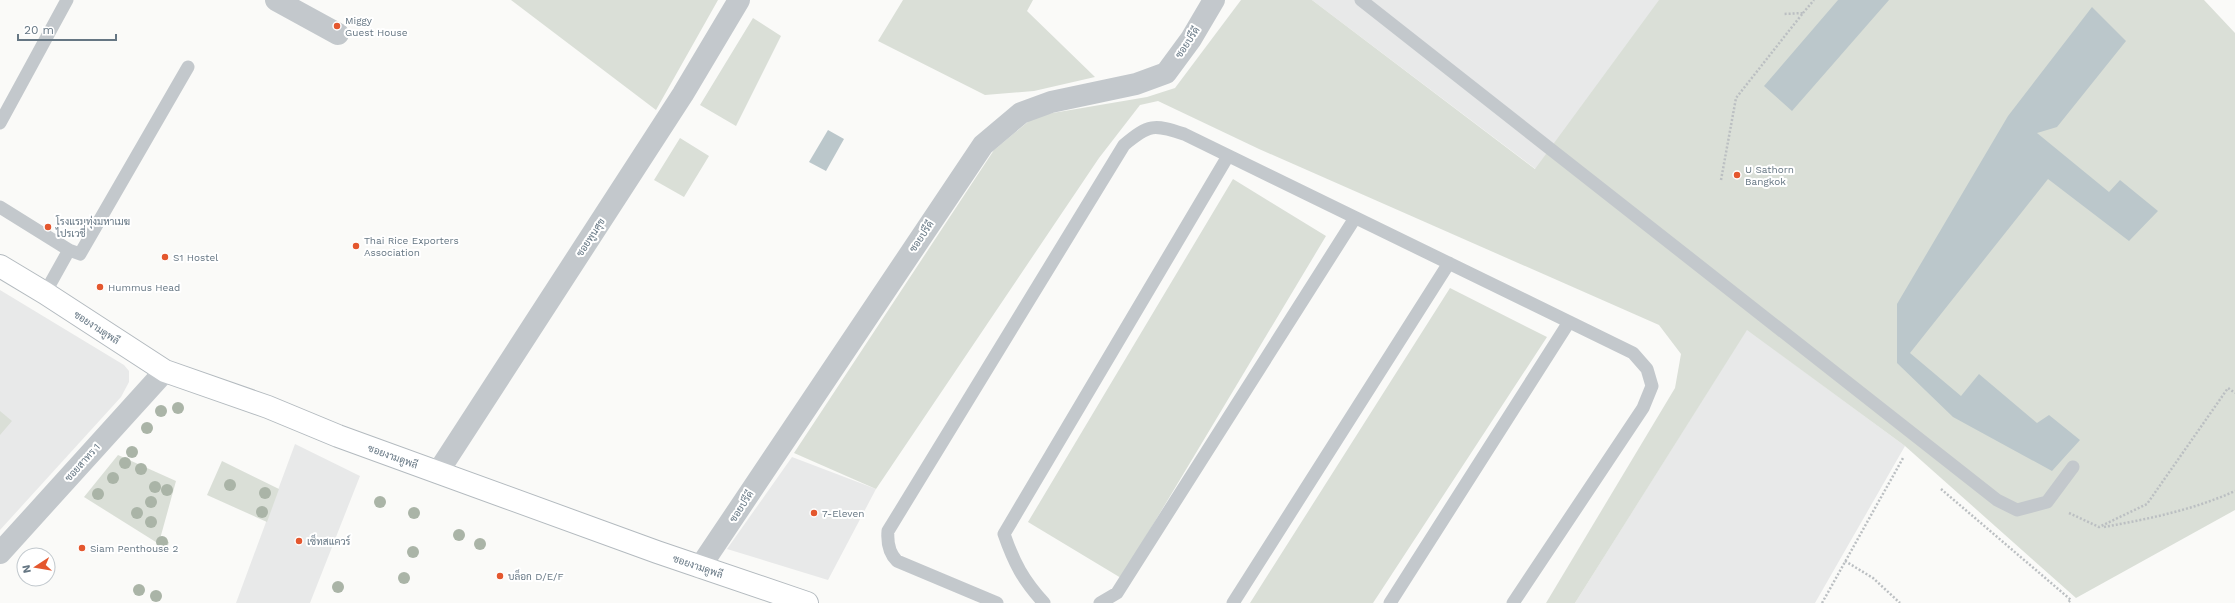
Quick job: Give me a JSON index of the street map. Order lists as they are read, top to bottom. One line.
{"streets":{"street":["ซอยปรีดี","ซอยพูนศุข","ซอยงามดูพลี","ซอยสาทร 1"]},"crossings":[["ซอยปรีดี","ซอยงามดูพลี"],["ซอยพูนศุข","ซอยงามดูพลี"],["ซอยงามดูพลี","ซอยสาทร 1"]],"places":["Miggy Guest House","U Sathorn Bangkok","โรงแรมทุ่งมหาเมฆ ไปรเวชี่","Thai Rice Exporters Association","S1 Hostel","Hummus Head","7-Eleven","เซ็ทสแควร์","Siam Penthouse 2","บล็อก D/E/F"],"scale_bar":"20 m","north":"left"}
